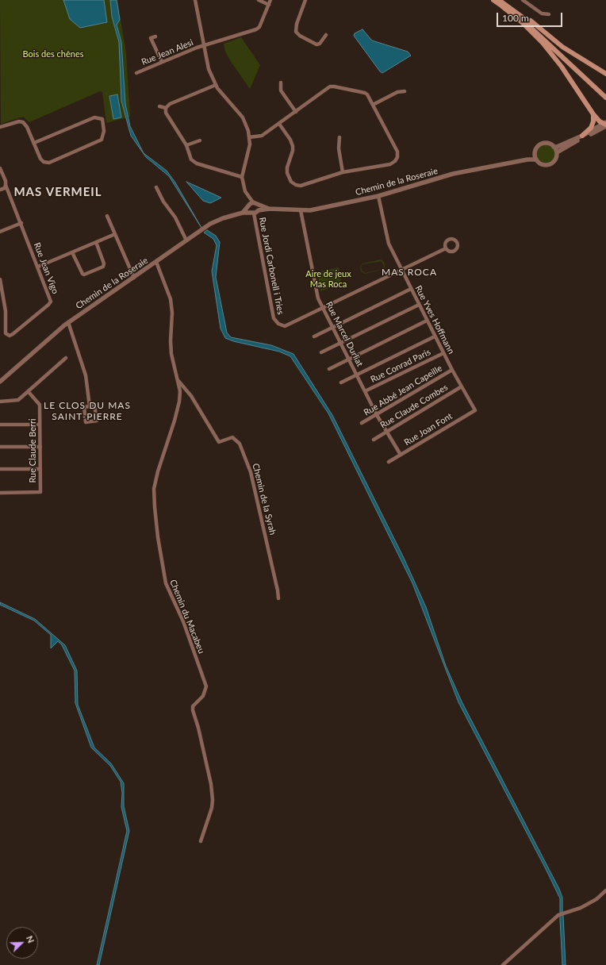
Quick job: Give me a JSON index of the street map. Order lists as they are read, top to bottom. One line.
{"streets":{"street":["Rue Jean Alesi","Chemin de la Roseraie","Rue Jordi Carbonell i Tries","Rue Jean Vigo","Rue Yves Hoffmann","Rue Marcel Durliat","Rue Conrad Paris","Rue Abbé Jean Capeille","Rue Claude Combes","Rue Joan Font","Rue Claude Berri","Chemin de la Syrah","Chemin du Macabeu"]},"crossings":[["Chemin de la Roseraie","Rue Jordi Carbonell i Tries"],["Chemin de la Roseraie","Rue Yves Hoffmann"],["Chemin de la Roseraie","Rue Marcel Durliat"],["Chemin de la Roseraie","Chemin du Macabeu"],["Rue Jordi Carbonell i Tries","Rue Yves Hoffmann"],["Rue Jordi Carbonell i Tries","Rue Marcel Durliat"],["Rue Yves Hoffmann","Rue Conrad Paris"],["Rue Yves Hoffmann","Rue Abbé Jean Capeille"],["Rue Yves Hoffmann","Rue Claude Combes"],["Rue Yves Hoffmann","Rue Joan Font"],["Rue Marcel Durliat","Rue Conrad Paris"],["Rue Marcel Durliat","Rue Abbé Jean Capeille"],["Rue Marcel Durliat","Rue Claude Combes"],["Rue Marcel Durliat","Rue Joan Font"],["Chemin de la Syrah","Chemin du Macabeu"]],"districts":["MAS VERMEIL","MAS ROCA","LE CLOS DU MAS SAINT-PIERRE"],"parks":["Bois des chênes","Aire de jeux Mas Roca"],"scale_bar":"100 m","north":"top right"}
